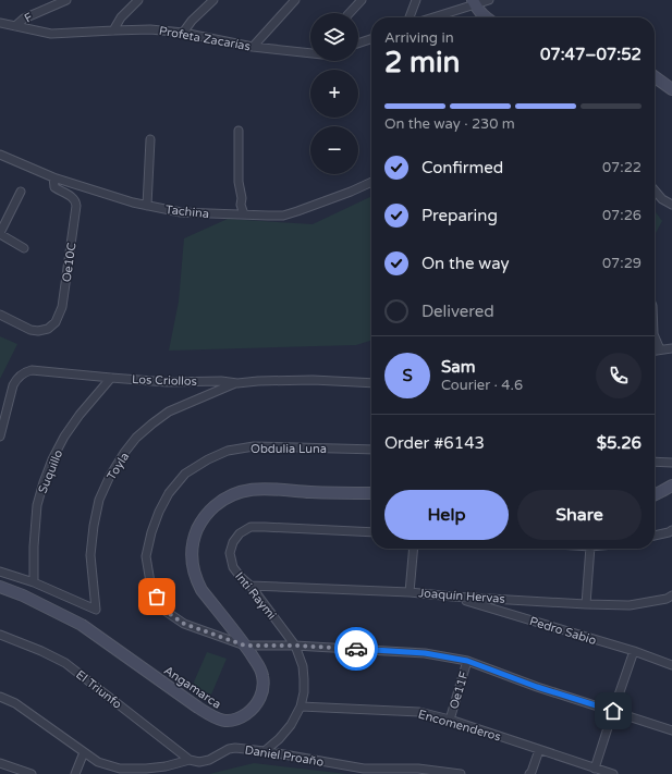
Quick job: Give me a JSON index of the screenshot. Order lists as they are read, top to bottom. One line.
{"streets":{"street":["F","Profeta Zacarías","Tachina","Oe10C","Los Criollos","Obdulia Luna","Toyla","Suquillo","Inti Raymi","Joaquín Hervas","Pedro Sabio","Angamarca","El Triunfo","Oe11F","Encomenderos","Daniel Proaño"]},"crossings":[["F","Profeta Zacarías"],["Tachina","Oe10C"],["Los Criollos","Toyla"],["Los Criollos","Suquillo"],["Obdulia Luna","Inti Raymi"],["Obdulia Luna","Angamarca"],["Obdulia Luna","Oe11F"],["Toyla","Suquillo"],["Inti Raymi","Joaquín Hervas"],["Inti Raymi","Encomenderos"],["Inti Raymi","Daniel Proaño"],["Joaquín Hervas","Pedro Sabio"],["El Triunfo","Daniel Proaño"],["Oe11F","Encomenderos"]],"page":{"map_buttons":["+","−"],"heading":["2 min","Arriving in","07:47–07:52"],"panel":["Sam","Courier · 4.6","Order #6143","$5.26"],"bar":"On the way · 230 m","list":[["Confirmed","07:22"],["Preparing","07:26"],["On the way","07:29"],"Delivered"],"round":"S","buttons":["Help","Share"]}}
